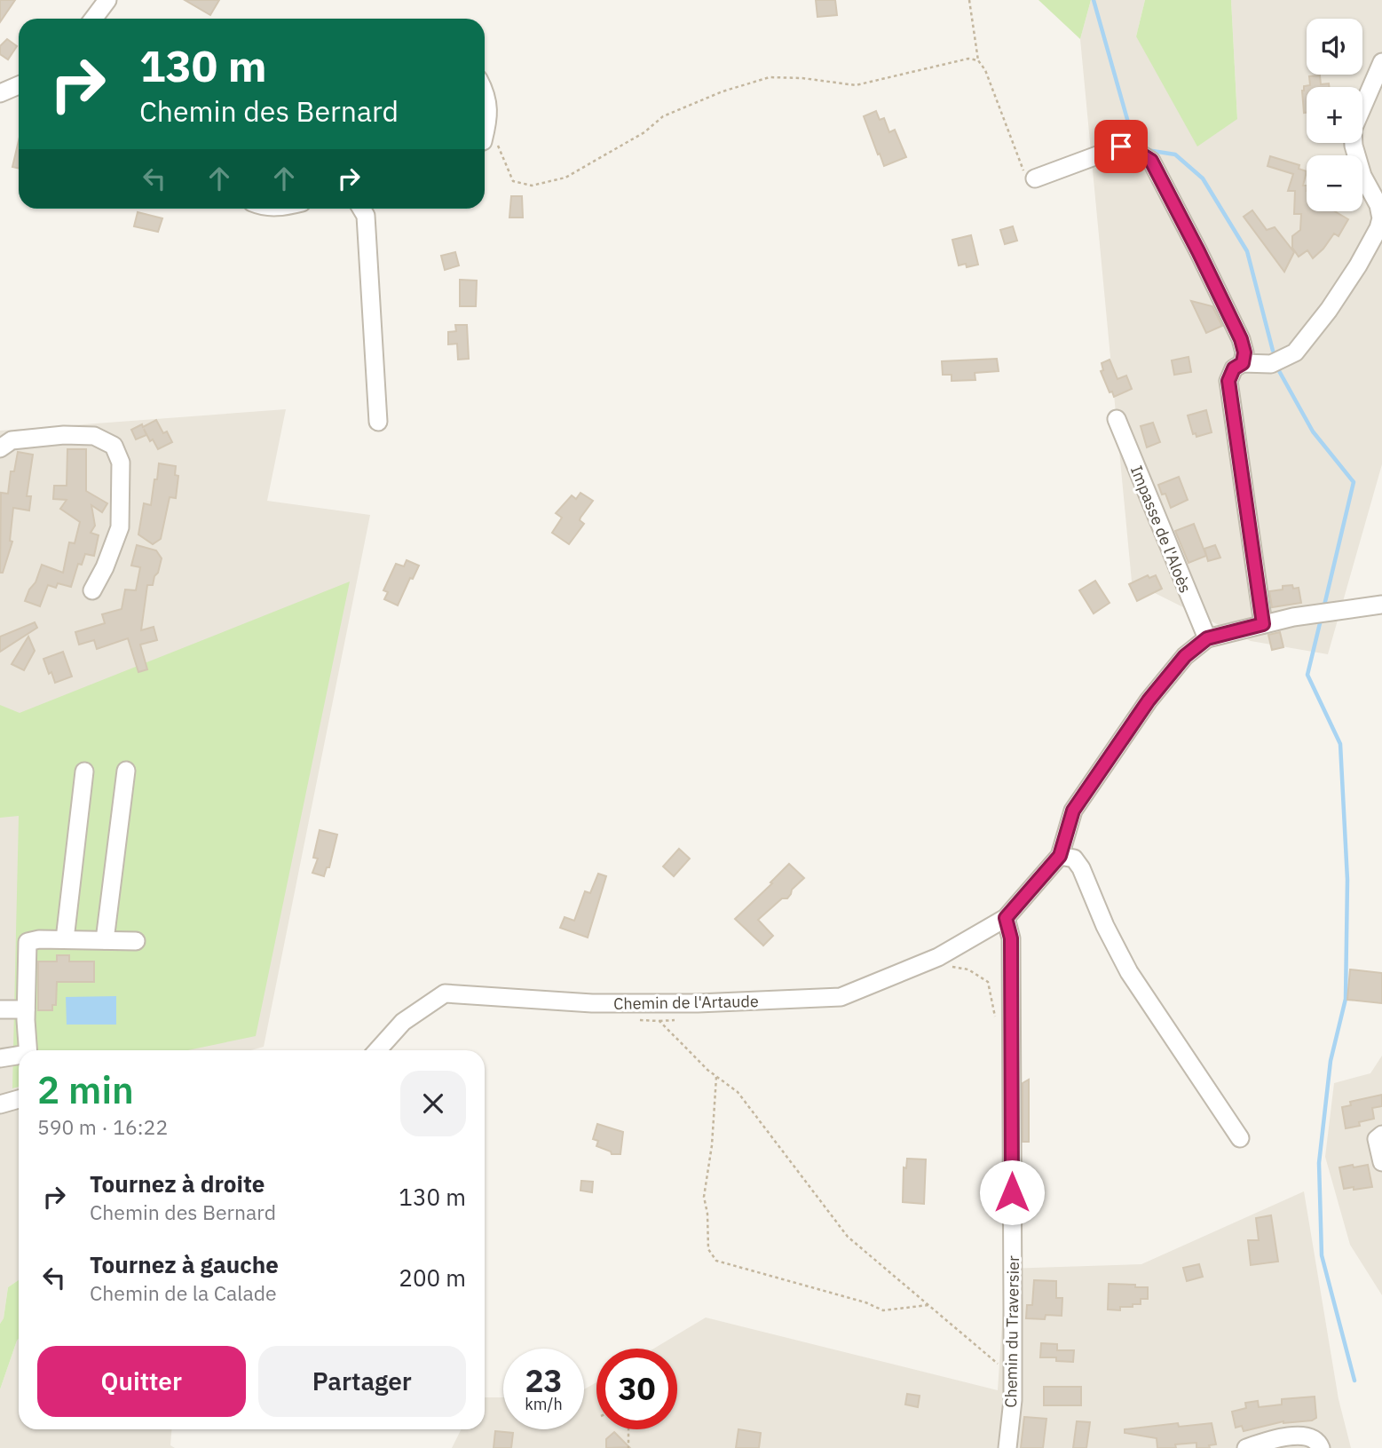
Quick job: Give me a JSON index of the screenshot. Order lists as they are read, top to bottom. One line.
{"streets":{"street":["Impasse de l'Aloès","Chemin de l'Artaude","Chemin du Traversier"]},"crossings":[["Chemin de l'Artaude","Chemin du Traversier"]],"page":{"map_buttons":["+","−"],"turn":["130 m","Chemin des Bernard"],"heading":["2 min","590 m · 16:22"],"list":[{"name":"Tournez à droite","note":"Chemin des Bernard","value":"130 m"},{"name":"Tournez à gauche","note":"Chemin de la Calade","value":"200 m"}],"buttons":["Quitter","Partager"],"speed":"23 km/h","limit":"30"}}
